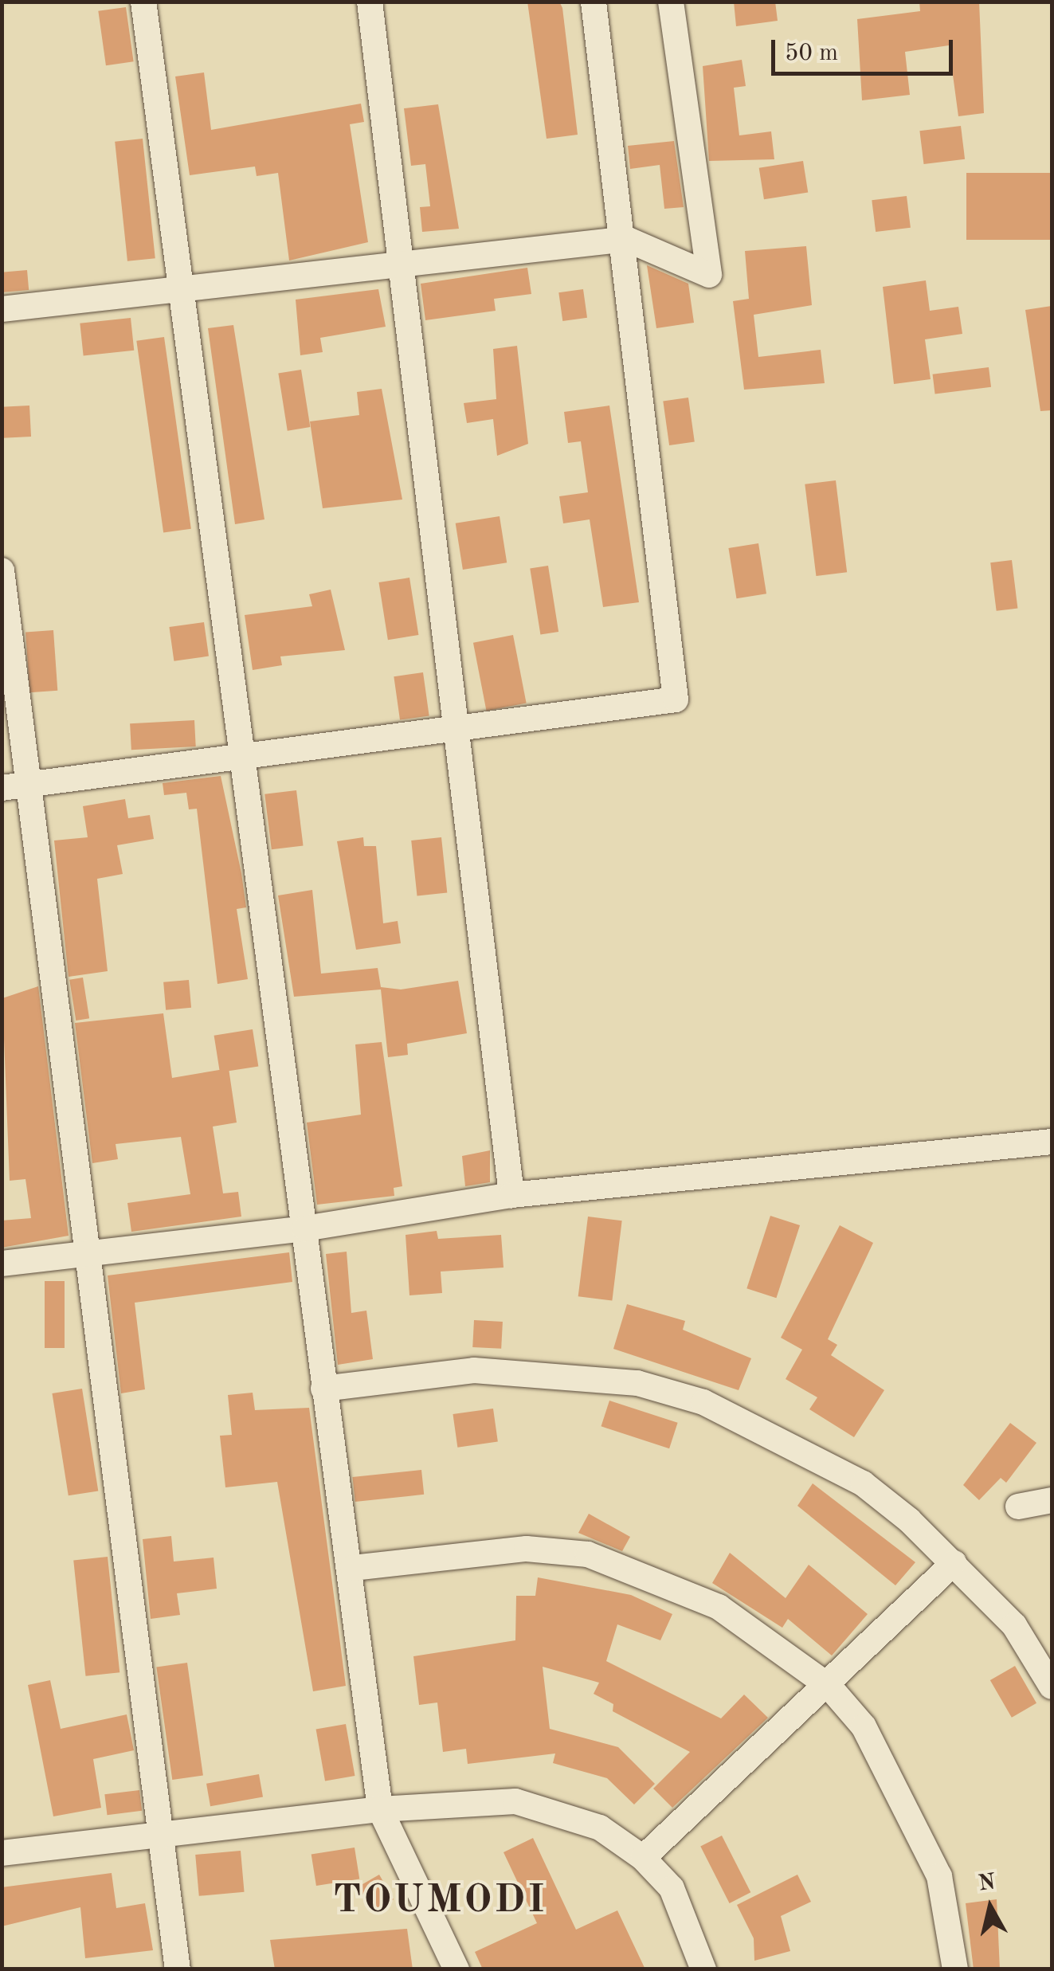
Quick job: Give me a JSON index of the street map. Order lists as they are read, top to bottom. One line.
{"districts":["TOUMODI"],"scale_bar":"50 m","north":"top"}
